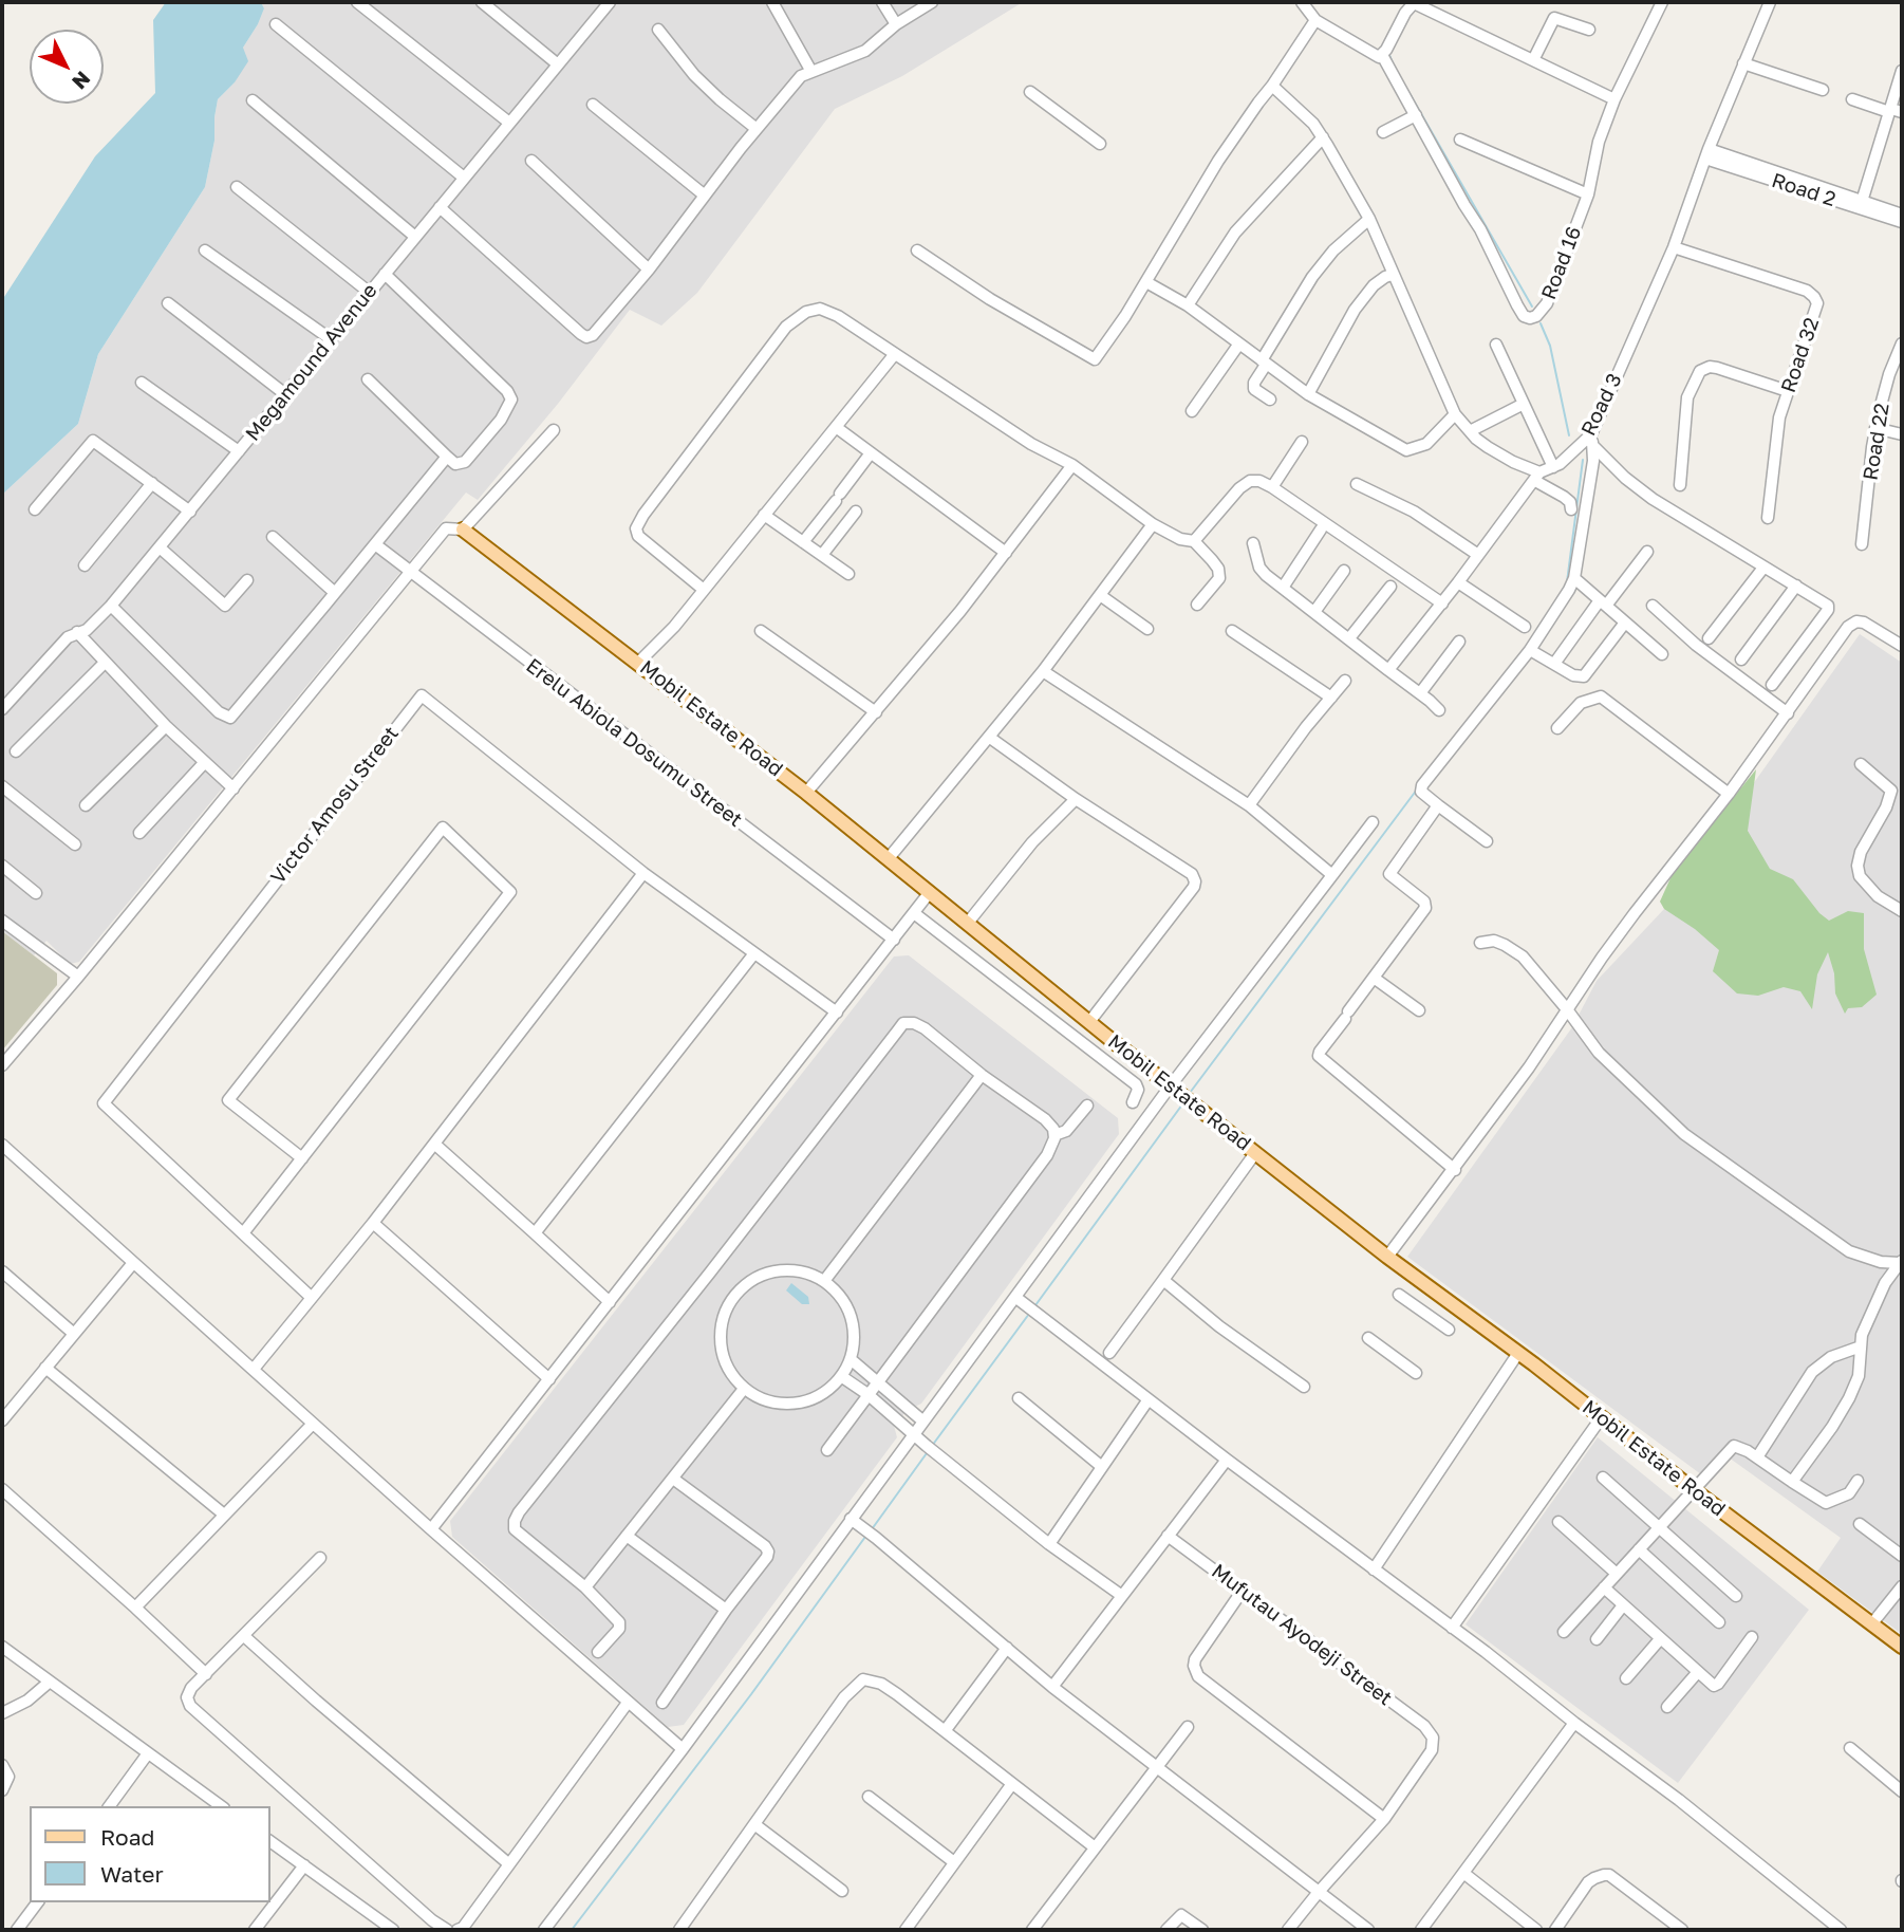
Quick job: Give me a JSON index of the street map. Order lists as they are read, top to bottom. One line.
{"streets":{"main road":["Mobil Estate Road"],"street":["Road 2","Road 16","Road 32","Megamound Avenue","Road 3","Road 22","Erelu Abiola Dosumu Street","Victor Amosu Street","Mufutau Ayodeji Street"]},"crossings":[["Road 2","Road 3"],["Road 32","Road 3"]],"legend":["Road","Water"],"north":"bottom right"}
